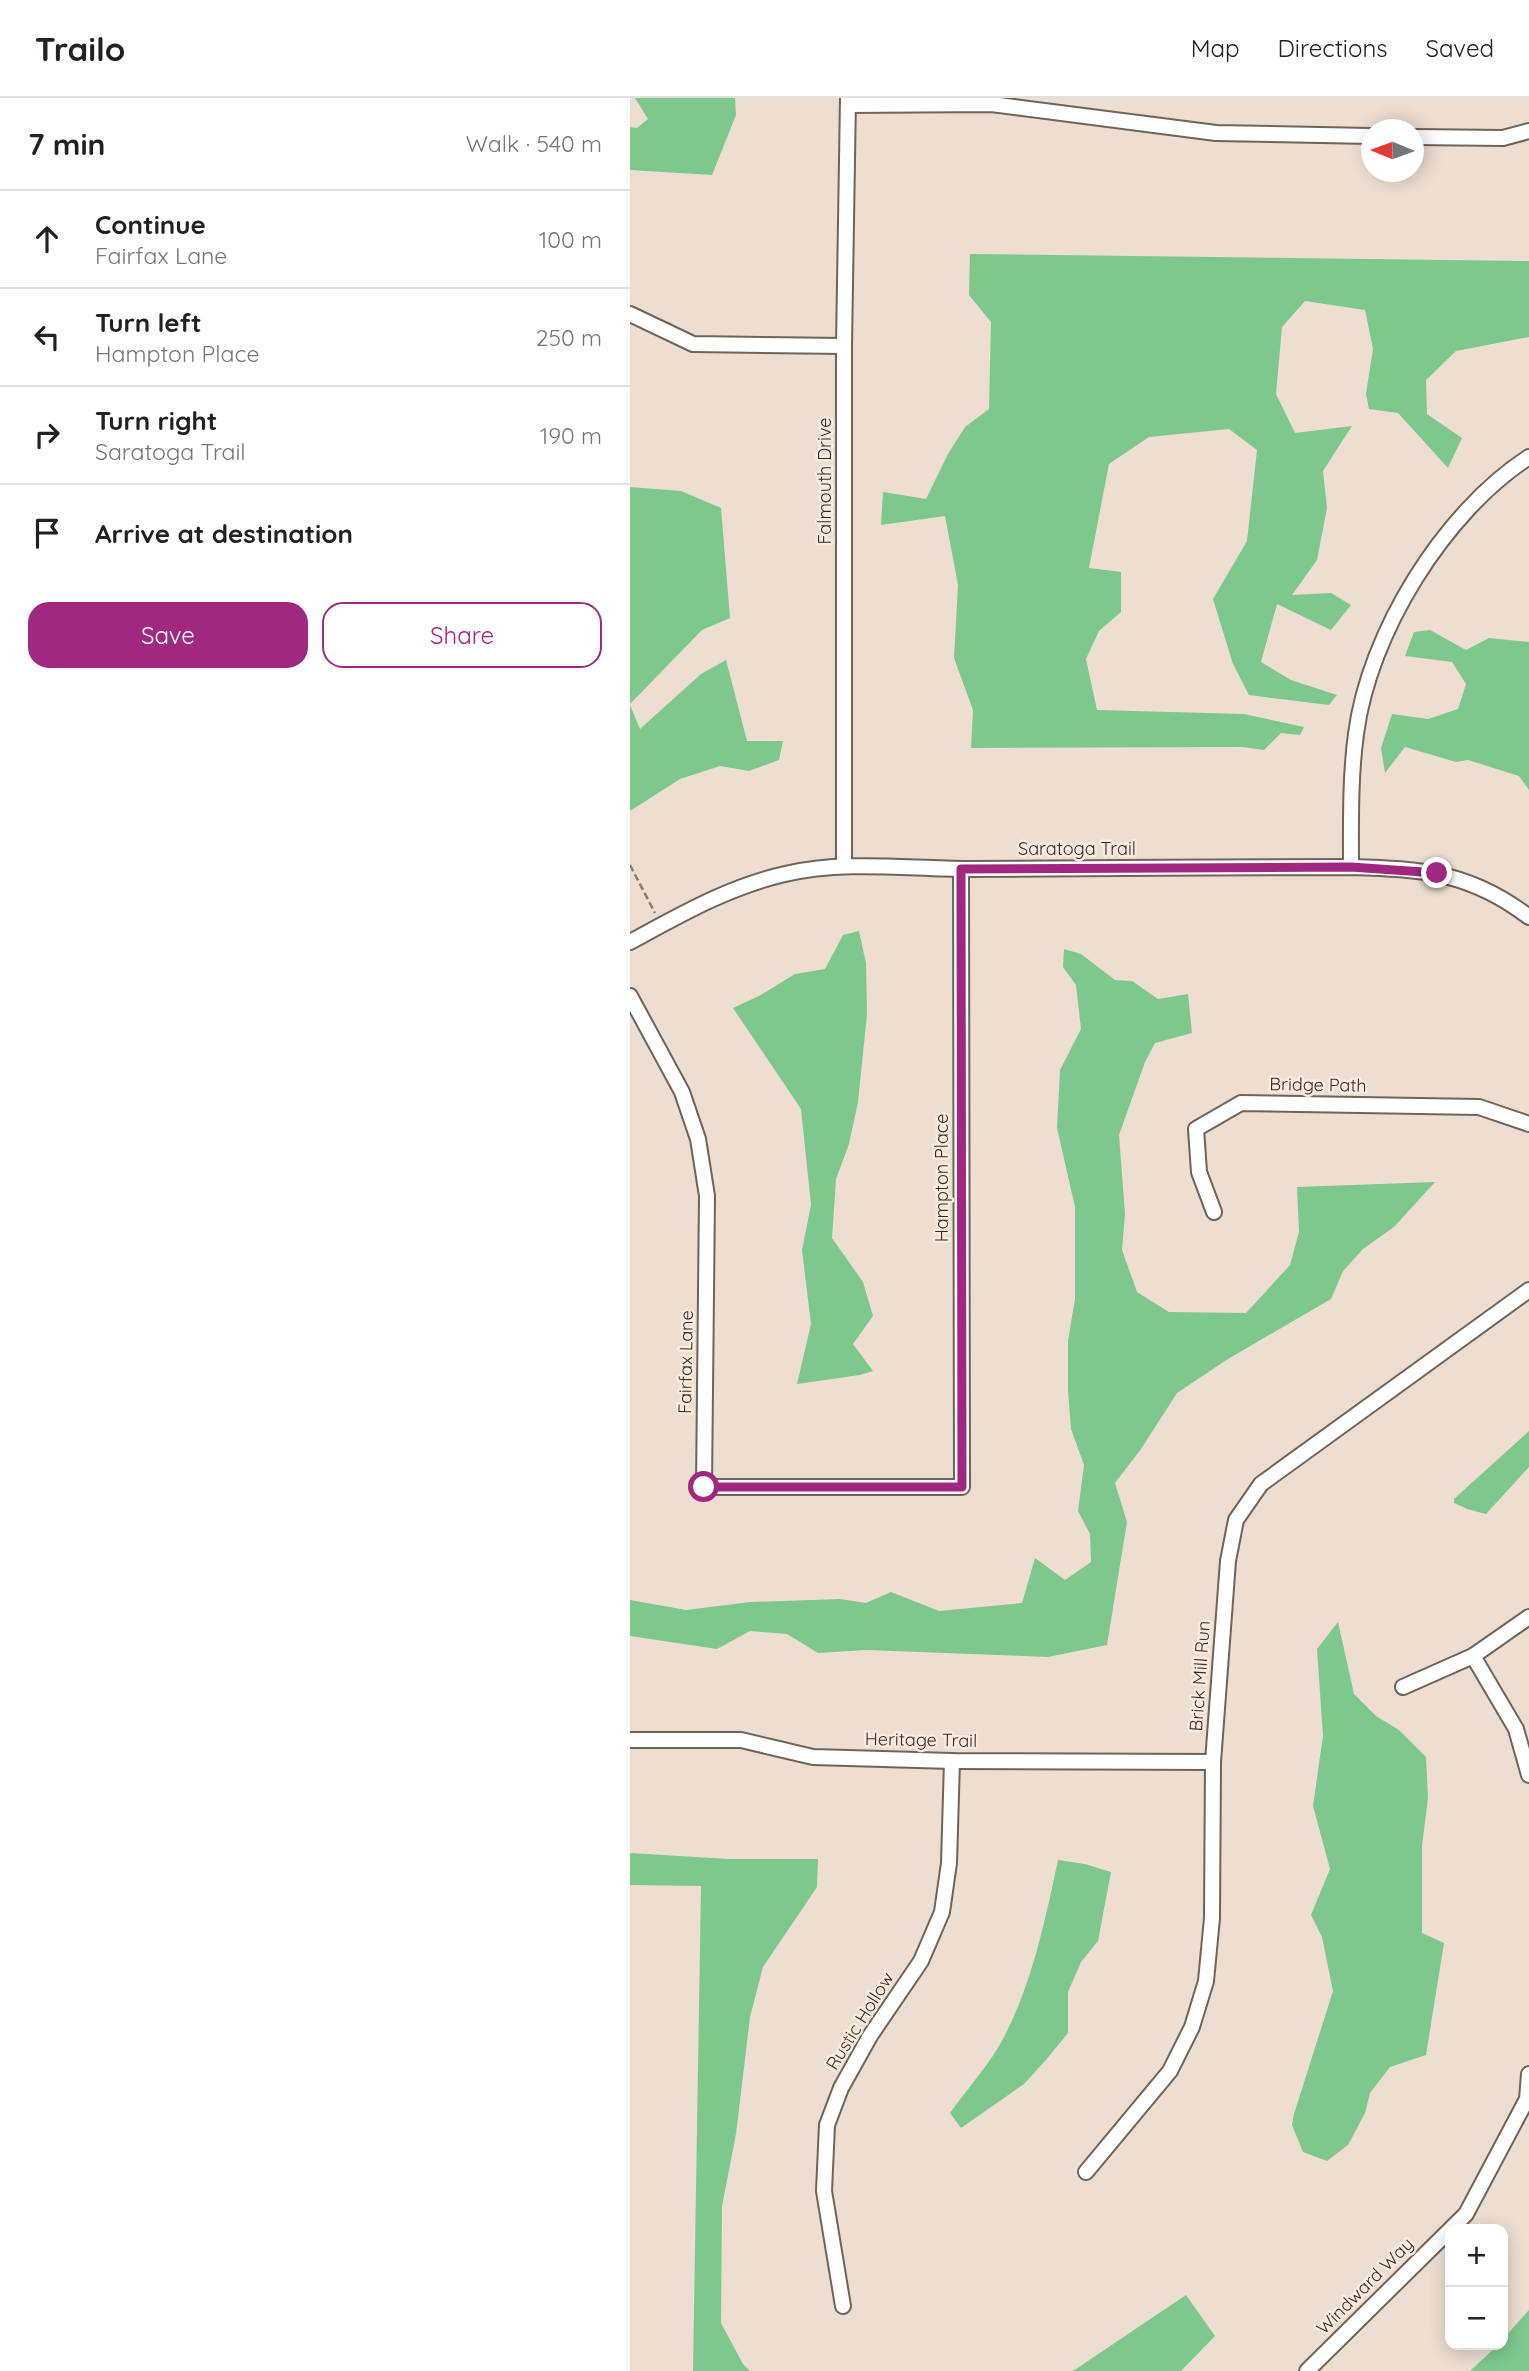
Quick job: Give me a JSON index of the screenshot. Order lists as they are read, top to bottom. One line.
{"streets":{"street":["Falmouth Drive","Saratoga Trail","Bridge Path","Hampton Place","Fairfax Lane","Brick Mill Run","Heritage Trail","Rustic Hollow","Windward Way"]},"crossings":[["Falmouth Drive","Saratoga Trail"],["Saratoga Trail","Hampton Place"],["Hampton Place","Fairfax Lane"],["Brick Mill Run","Heritage Trail"],["Heritage Trail","Rustic Hollow"]],"north":"left","page":{"header":"Trailo","nav":["Map","Directions","Saved"],"heading":["7 min","Walk · 540 m"],"list":[["Continue","Fairfax Lane","100 m"],["Turn left","Hampton Place","250 m"],["Turn right","Saratoga Trail","190 m"],"Arrive at destination"],"buttons":["Save","Share"],"map_buttons":["+","−"]}}
